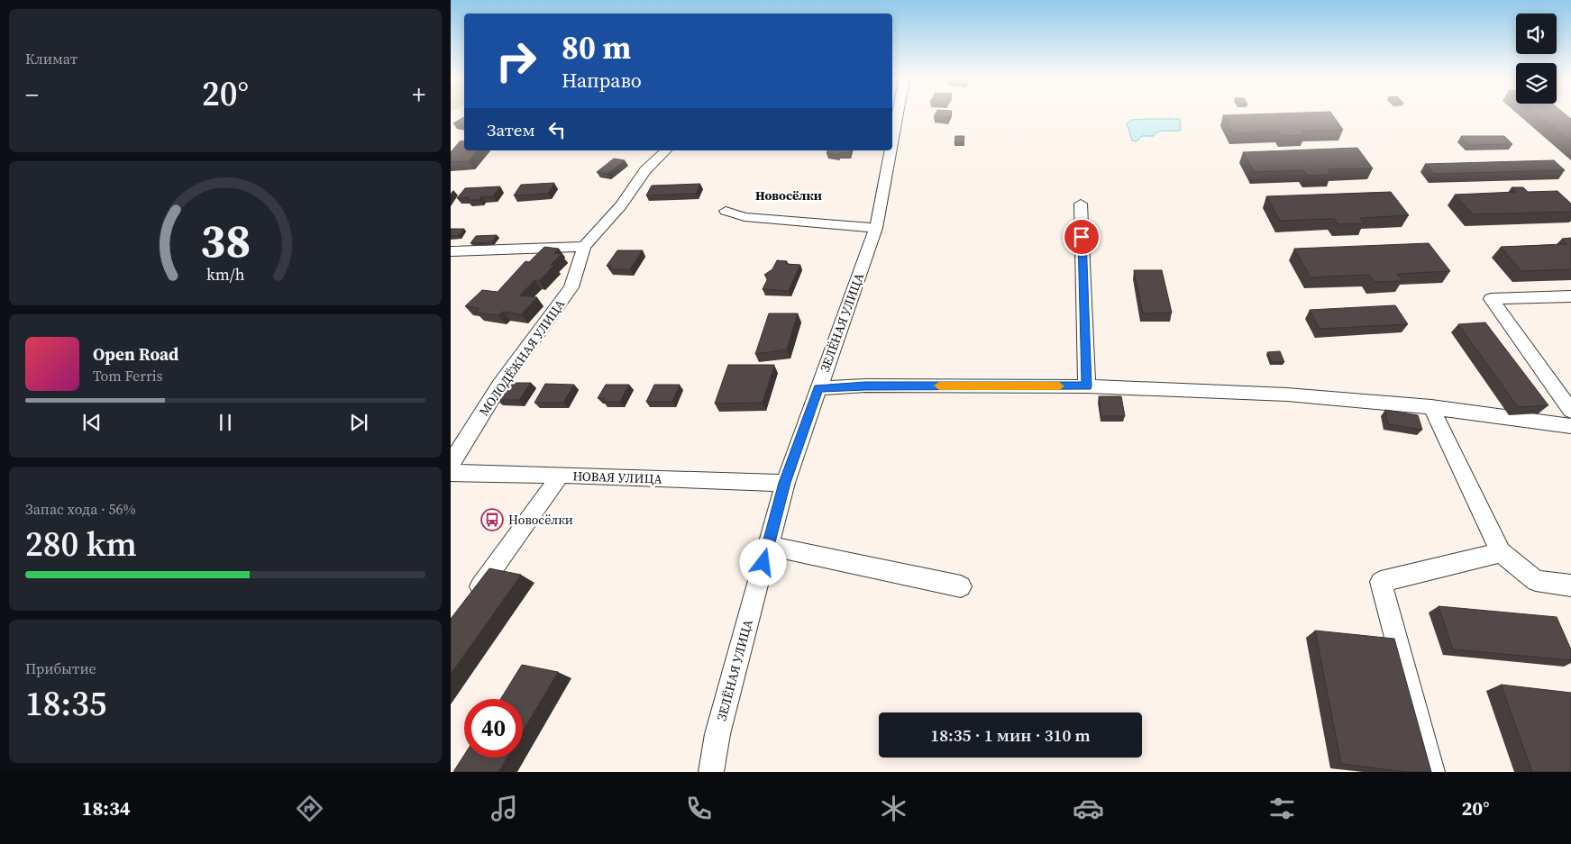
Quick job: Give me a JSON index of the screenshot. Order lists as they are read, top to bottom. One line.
{"streets":{"street":["ЗЕЛЁНАЯ УЛИЦА","МОЛОДЁЖНАЯ УЛИЦА","НОВАЯ УЛИЦА"]},"crossings":[["ЗЕЛЁНАЯ УЛИЦА","НОВАЯ УЛИЦА"]],"districts":["Новосёлки"],"places":{"bus stop":["Новосёлки"]},"page":{"tile":["Климат",["Запас хода · 56%","280 km"],["Прибытие","18:35"]],"turn":["80 m","Направо"],"heat":["−","20°","+"],"then":"Затем","song":["Open Road","Tom Ferris"],"limit":"40","trip":"18:35 · 1 мин · 310 m","tabs":["18:34","20°"],"gauge":["38","km/h"]}}
